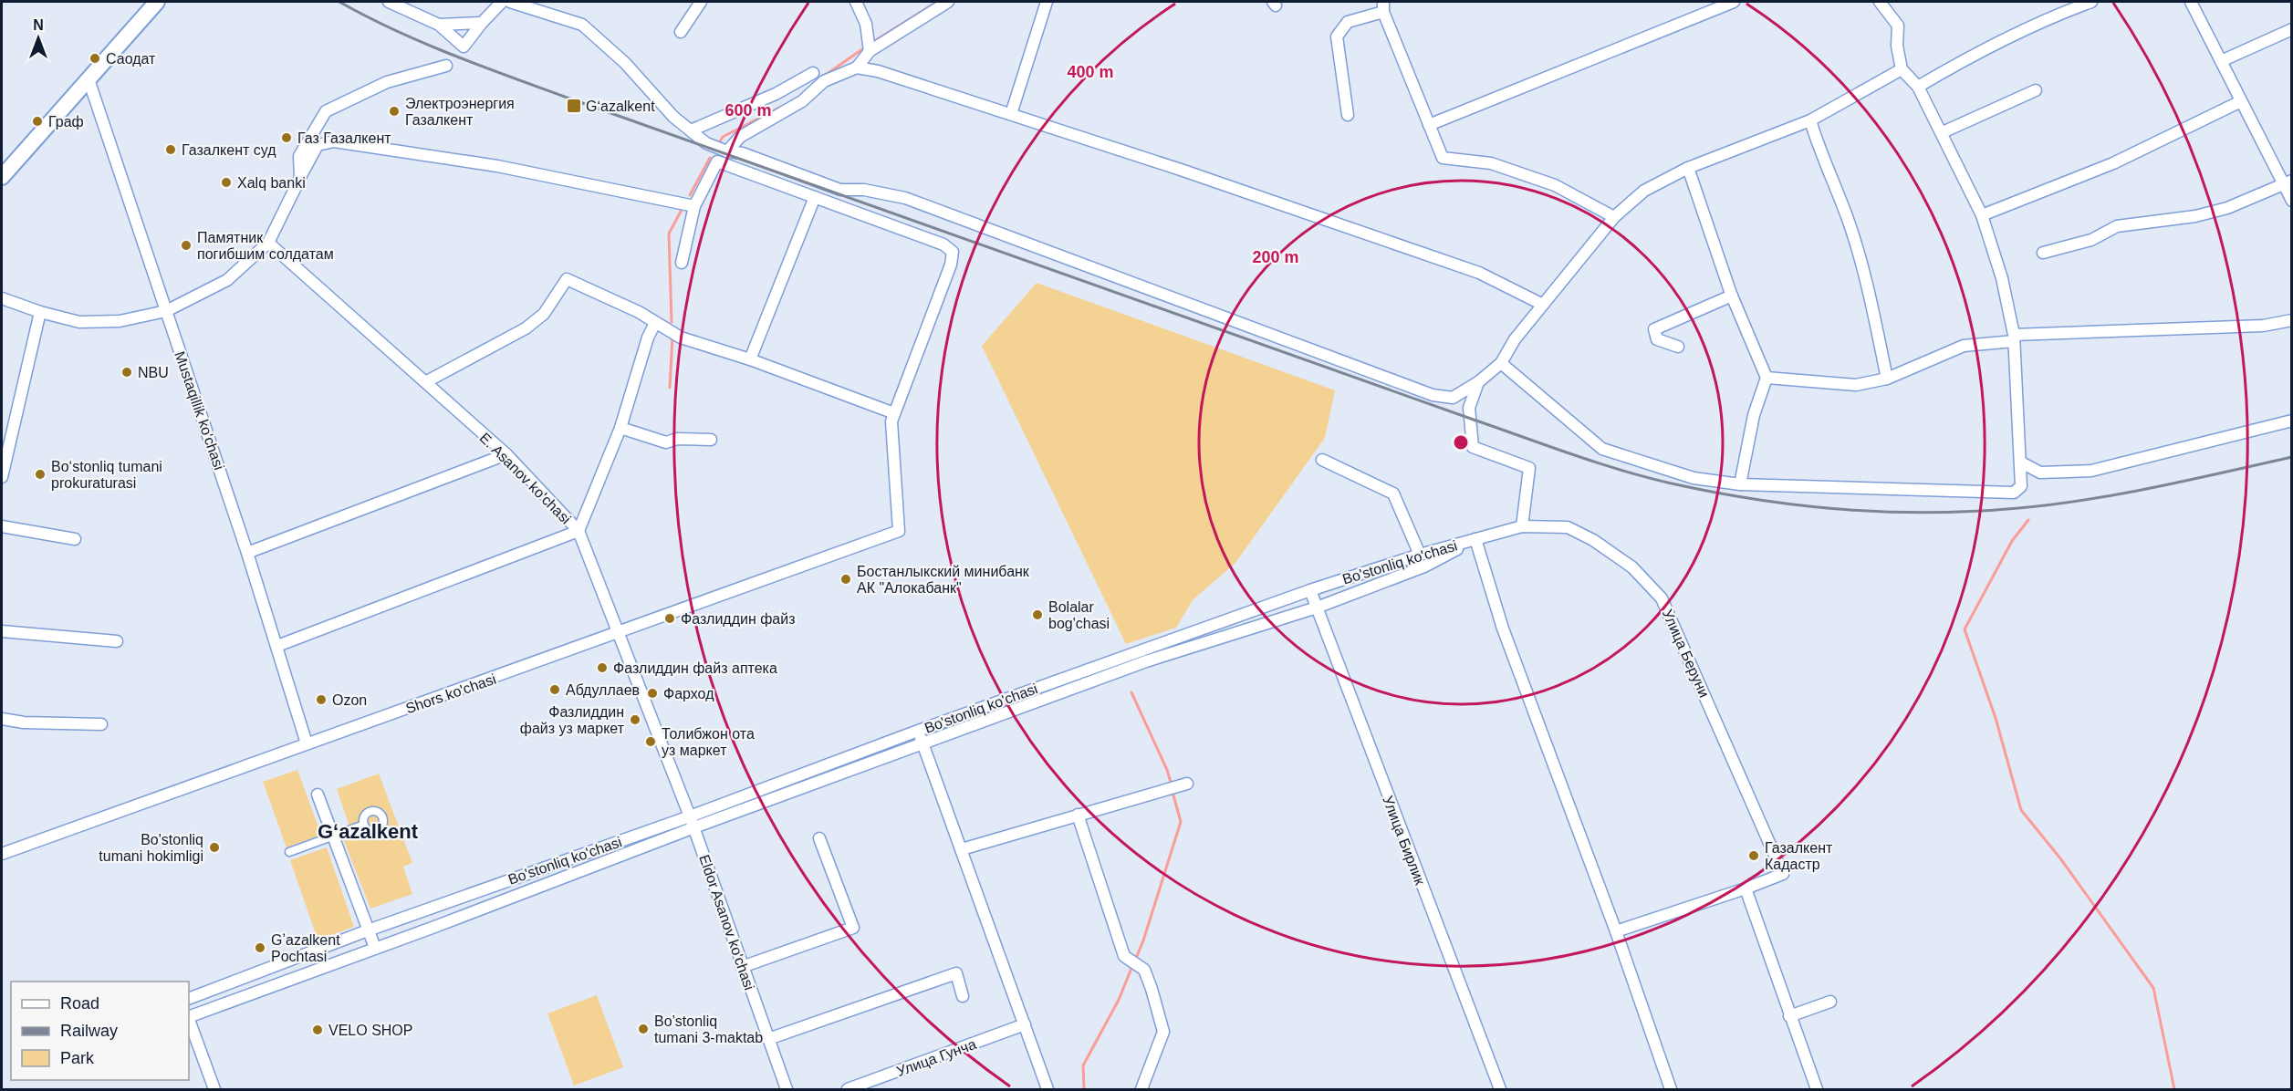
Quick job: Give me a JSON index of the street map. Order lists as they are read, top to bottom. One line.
{"streets":{"street":["Mustaqillik ko'chasi","E. Asanov ko'chasi","Bo'stonliq ko'chasi","Улица Беруни","Shors ko'chasi","Улица Бирлик","Eldor Asanov ko'chasi","Улица Гунча"]},"crossings":[["Mustaqillik ko'chasi","Shors ko'chasi"],["E. Asanov ko'chasi","Bo'stonliq ko'chasi"],["E. Asanov ko'chasi","Shors ko'chasi"],["E. Asanov ko'chasi","Eldor Asanov ko'chasi"],["Bo'stonliq ko'chasi","Улица Беруни"],["Bo'stonliq ko'chasi","Улица Бирлик"],["Bo'stonliq ko'chasi","Eldor Asanov ko'chasi"]],"districts":["Gʻazalkent"],"places":{"other":["Саодат","Электроэнергия Газалкент","Граф","Газ Газалкент","Газалкент суд","Xalq banki","Памятник погибшим солдатам","NBU","Bo‘stonliq tumani prokuraturasi","Бостанлыкский минибанк АК \"Алокабанк\"","Bolalar bog'chasi","Фазлиддин файз","Фазлиддин файз аптека","Абдуллаев","Фарход","Ozon","Фазлиддин файз уз маркет","Толибжон ота уз маркет","Bo'stonliq tumani hokimligi","Газалкент Кадастр","Gʼazalkent Pochtasi","Bo’stonliq tumani 3-maktab","VELO SHOP"],"transit":["Gʻazalkent"]},"legend":["Road","Railway","Park"],"north":"top","rings":["400 m","600 m","200 m"]}
